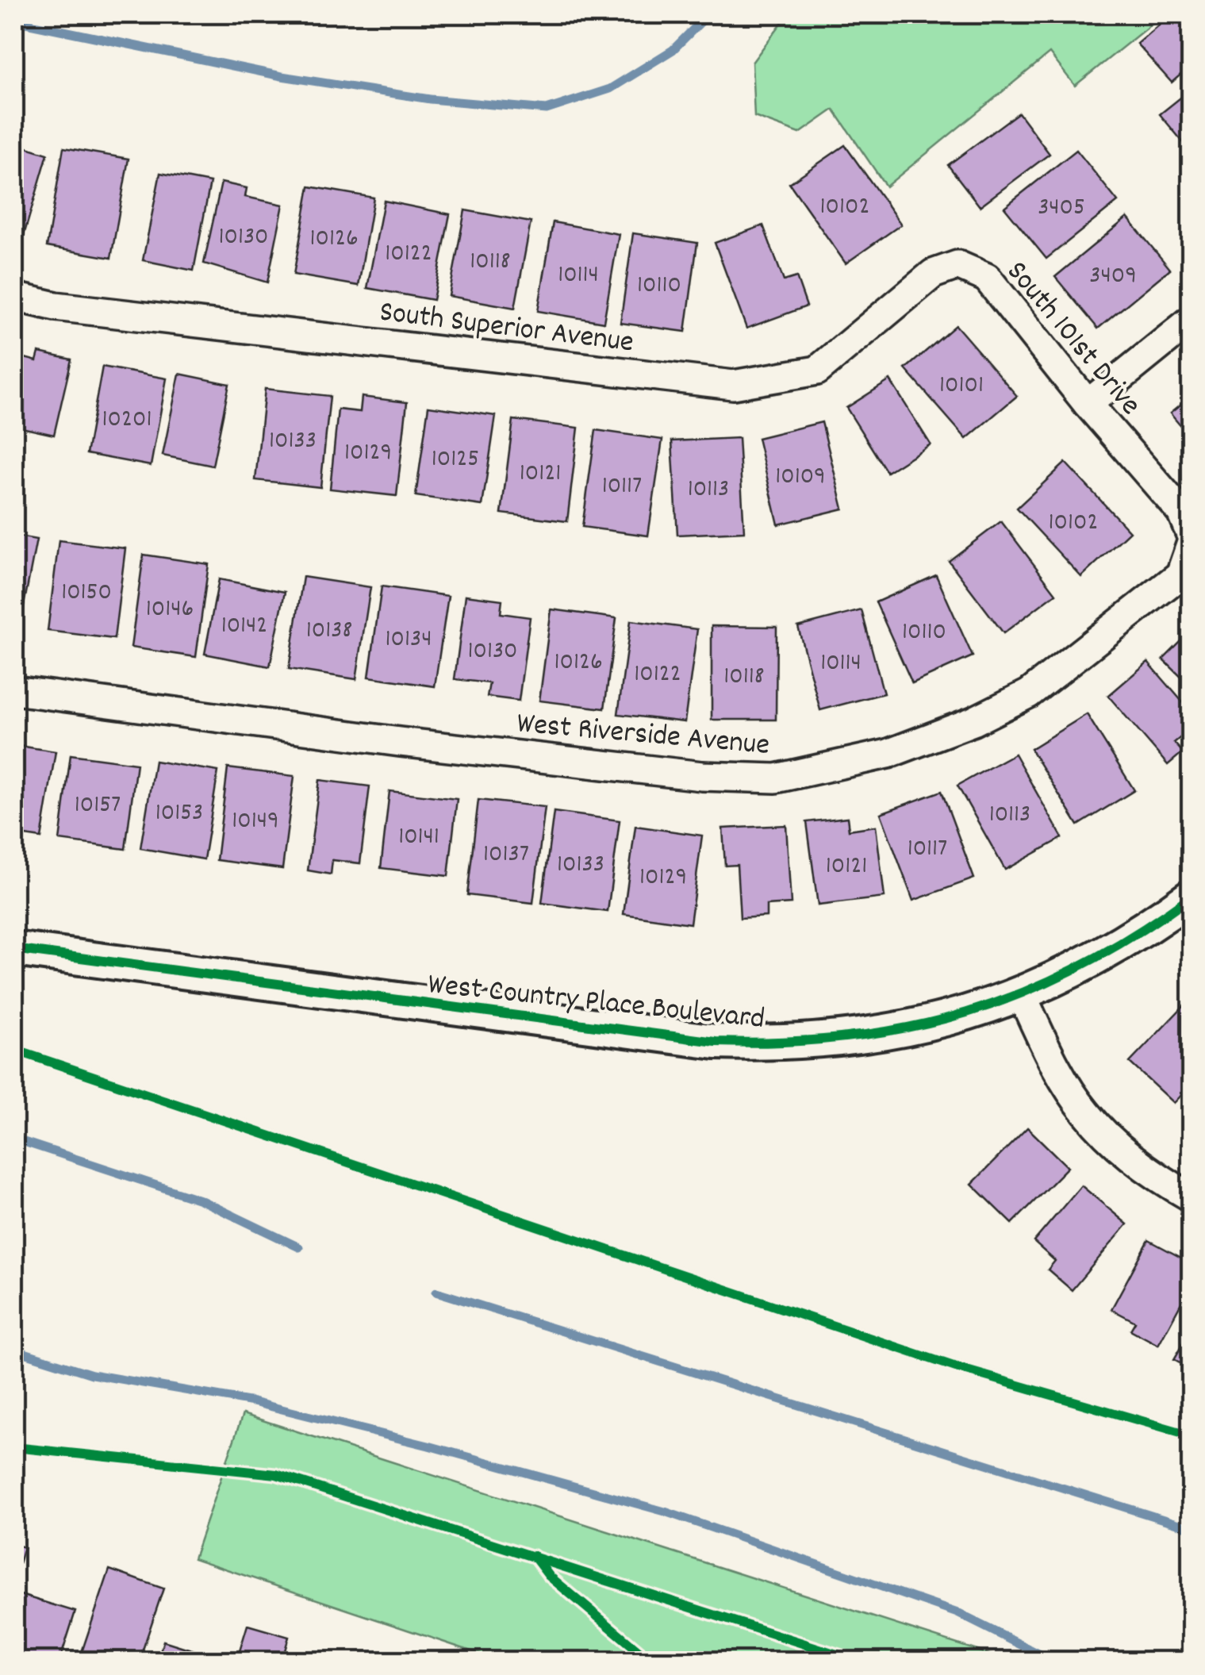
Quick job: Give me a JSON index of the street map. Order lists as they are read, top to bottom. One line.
{"streets":{"street":["South Superior Avenue","South 101st Drive","West Riverside Avenue","West Country Place Boulevard"]},"crossings":[["South Superior Avenue","South 101st Drive"],["South 101st Drive","West Riverside Avenue"]],"house_numbers":["10102","3405","10130","10126","10122","10118","10114","3409","10110","10101","10201","10133","10129","10125","10121","10109","10117","10113","10102","10150","10146","10142","10138","10110","10134","10130","10126","10114","10122","10118","10157","10153","10113","10149","10141","10117","10137","10133","10121","10129"]}
